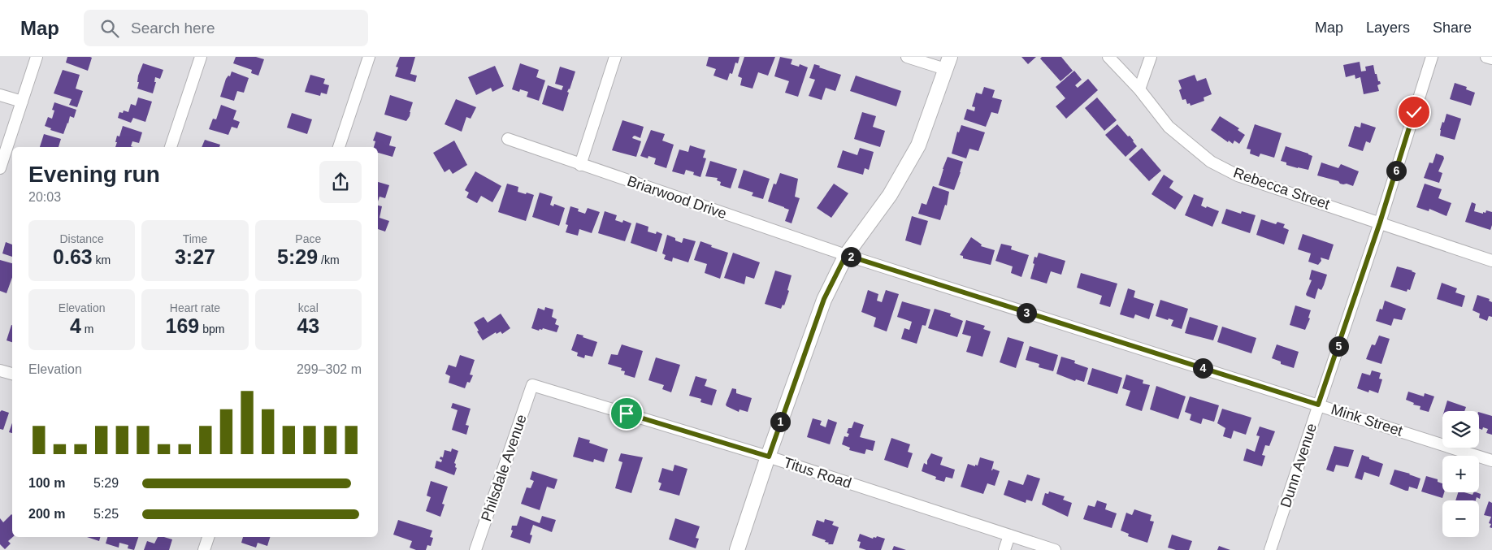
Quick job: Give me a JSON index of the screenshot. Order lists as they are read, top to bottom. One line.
{"streets":{"street":["Rebecca Street","Briarwood Drive","Mink Street","Dunn Avenue","Philsdale Avenue","Titus Road"]},"crossings":[["Rebecca Street","Dunn Avenue"],["Briarwood Drive","Mink Street"],["Mink Street","Dunn Avenue"],["Philsdale Avenue","Titus Road"]],"page":{"header":"Map","search":"Search here","nav":["Map","Layers","Share"],"heading":["Evening run","20:03"],"pins":["6","2","3","5","4","1"],"stats":[["Distance","0.63 km"],["Time","3:27"],["Pace","5:29 /km"],["Elevation","4 m"],["Heart rate","169 bpm"],["kcal","43"]],"chart":["Elevation","299–302 m"],"map_buttons":["+","−"],"list":[{"name":"100 m","note":"5:29"},{"name":"200 m","note":"5:25"}]}}
